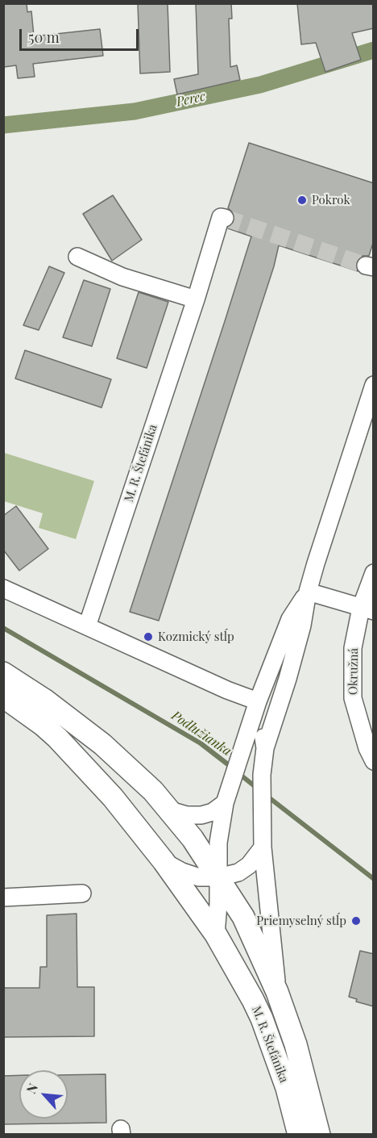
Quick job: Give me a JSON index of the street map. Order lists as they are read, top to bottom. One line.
{"streets":{"main road":["M. R. Štefánika"],"street":["Okružná"]},"water":["Perec","Podlužianka"],"places":["Pokrok","Kozmický stĺp","Priemyselný stĺp"],"scale_bar":"50 m","north":"top left"}
